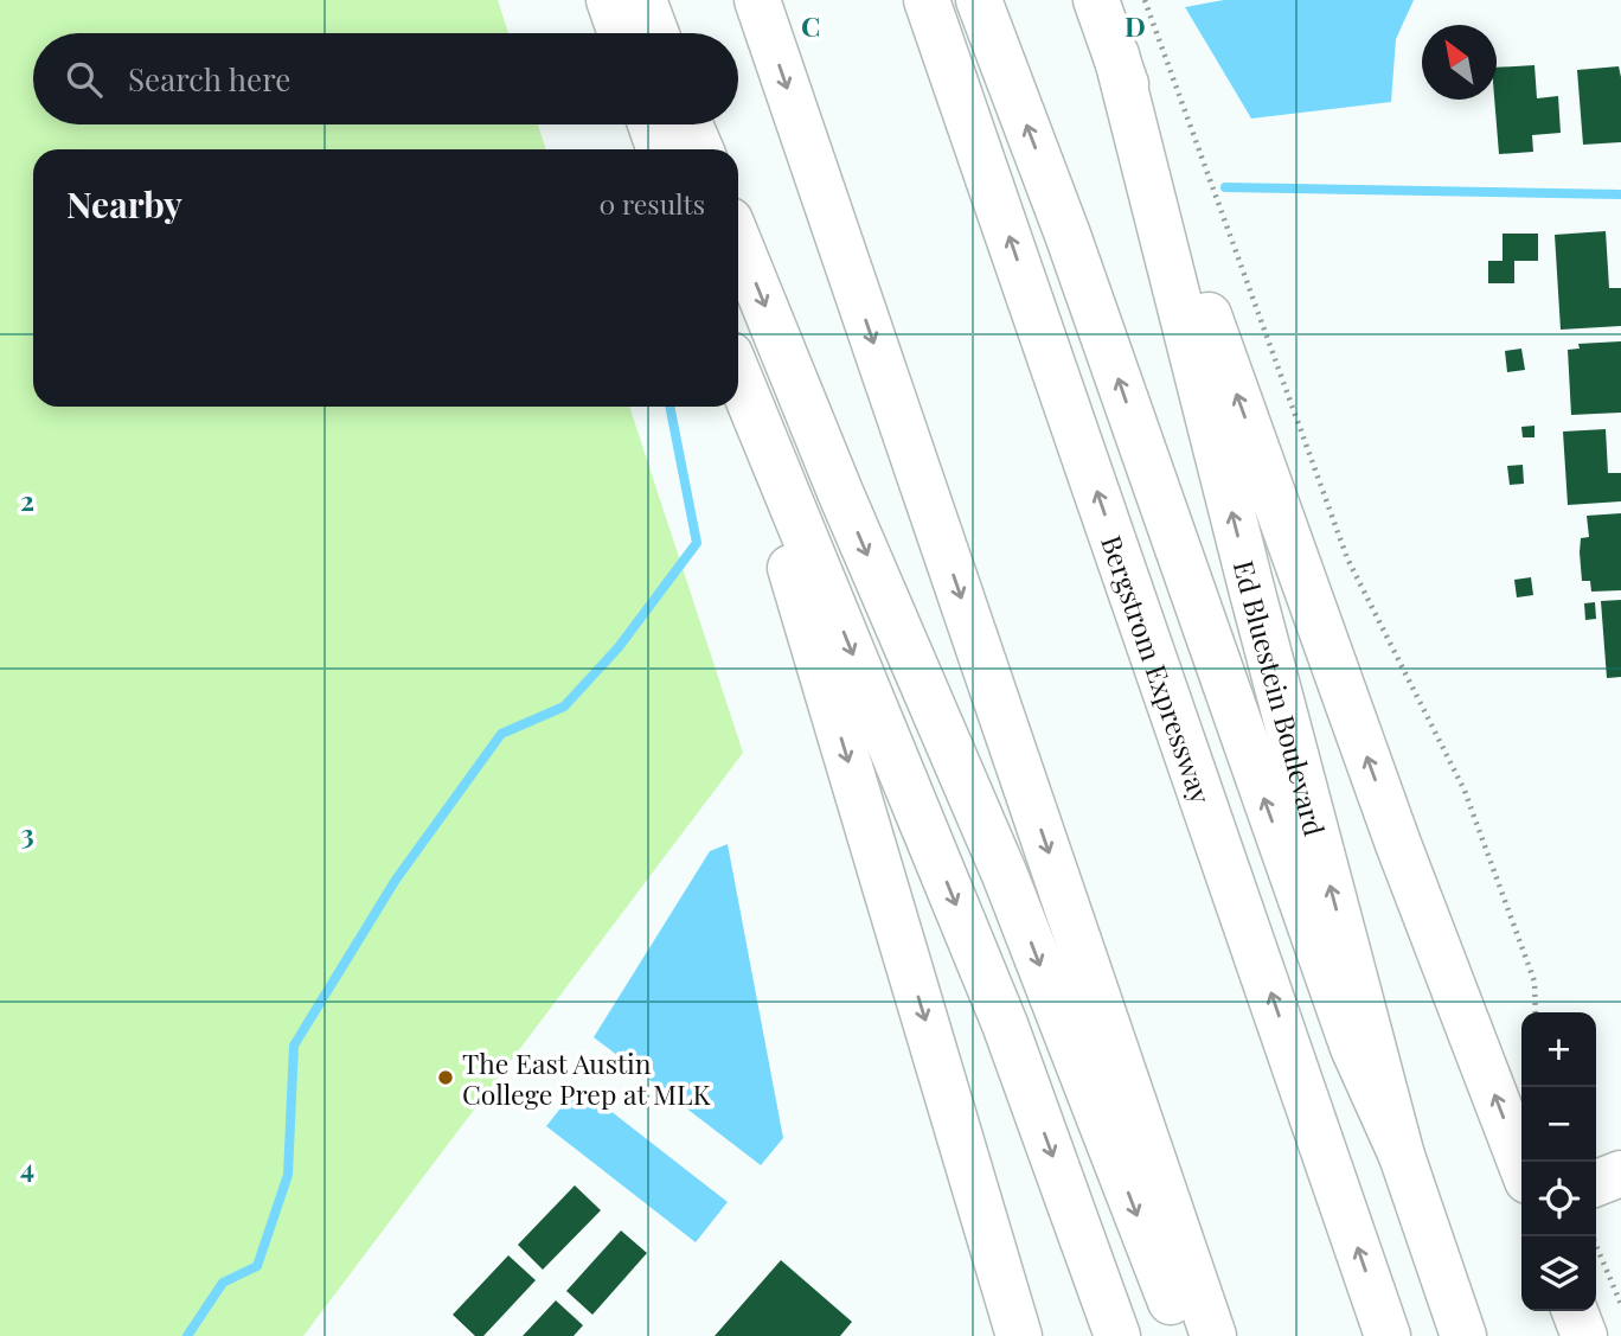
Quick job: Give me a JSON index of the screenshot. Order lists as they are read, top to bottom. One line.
{"streets":{"main road":["Bergstrom Expressway","Ed Bluestein Boulevard"]},"places":["The East Austin College Prep at MLK"],"north":"top left","page":{"search":"Search here","heading":["Nearby","0 results"],"map_buttons":["+","−"]},"grid":{"columns":["C","D"],"rows":["2","3","4"]}}
